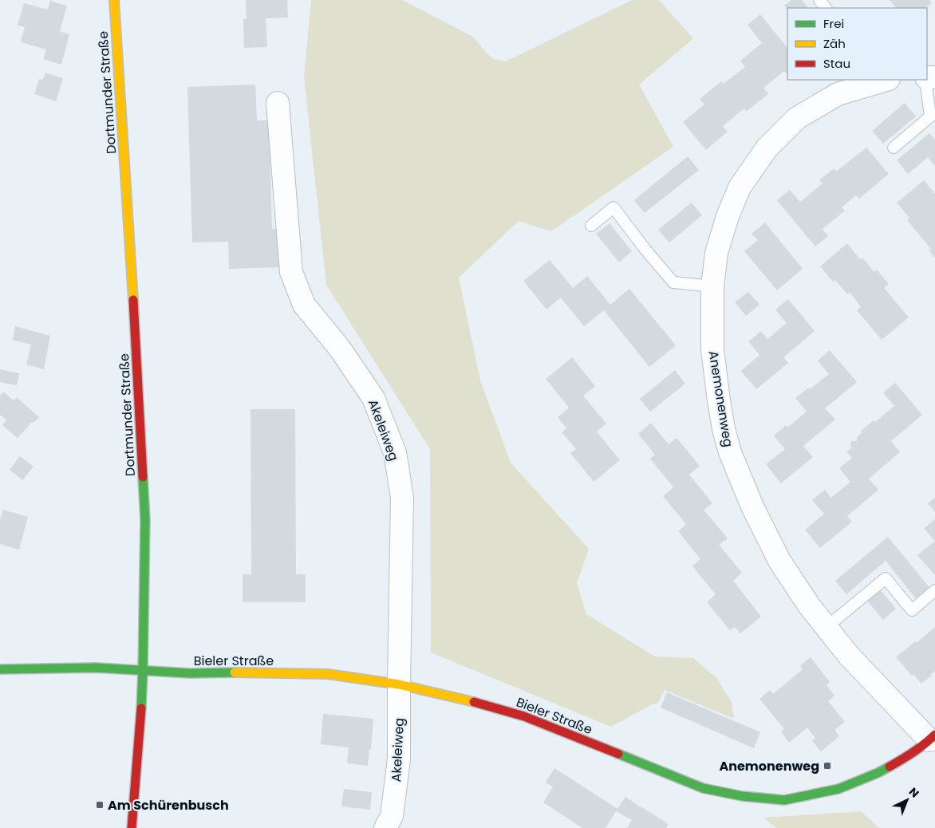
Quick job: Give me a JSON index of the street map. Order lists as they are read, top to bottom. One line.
{"streets":{"street":["Dortmunder Straße","Anemonenweg","Akeleiweg","Bieler Straße"]},"crossings":[["Dortmunder Straße","Bieler Straße"],["Anemonenweg","Bieler Straße"],["Akeleiweg","Bieler Straße"]],"places":{"transit":["Anemonenweg","Am Schürenbusch"]},"legend":["Frei","Zäh","Stau"],"north":"top right"}
